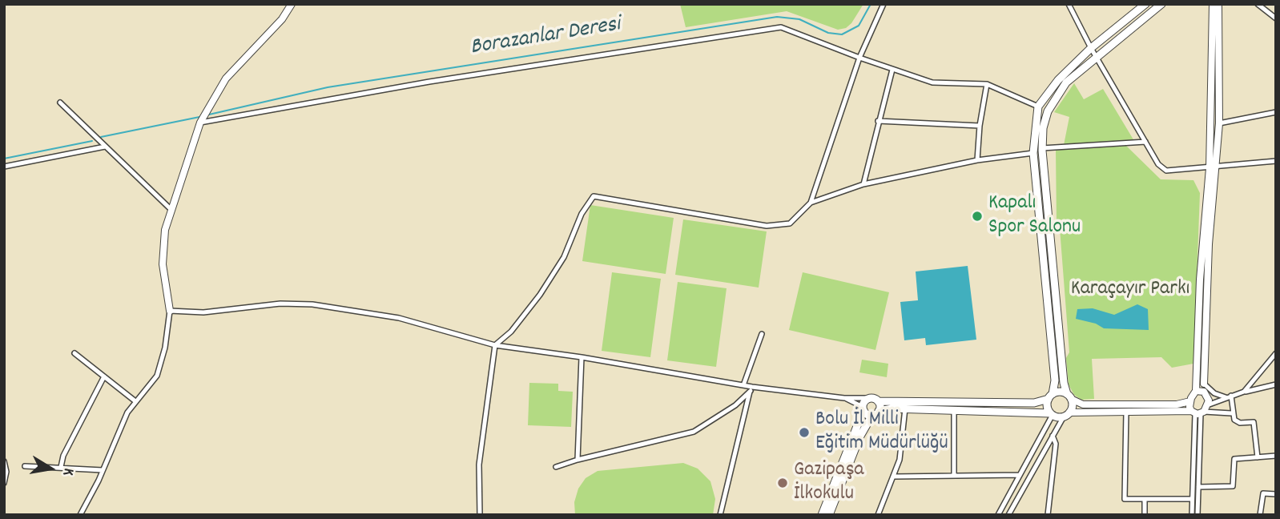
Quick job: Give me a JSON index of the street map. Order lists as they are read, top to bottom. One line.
{"water":["Borazanlar Deresi"],"parks":["Karaçayır Parkı"],"places":["Kapalı Spor Salonu","Bolu İl Milli Eğitim Müdürlüğü","Gazipaşa İlkokulu"],"north":"right"}
